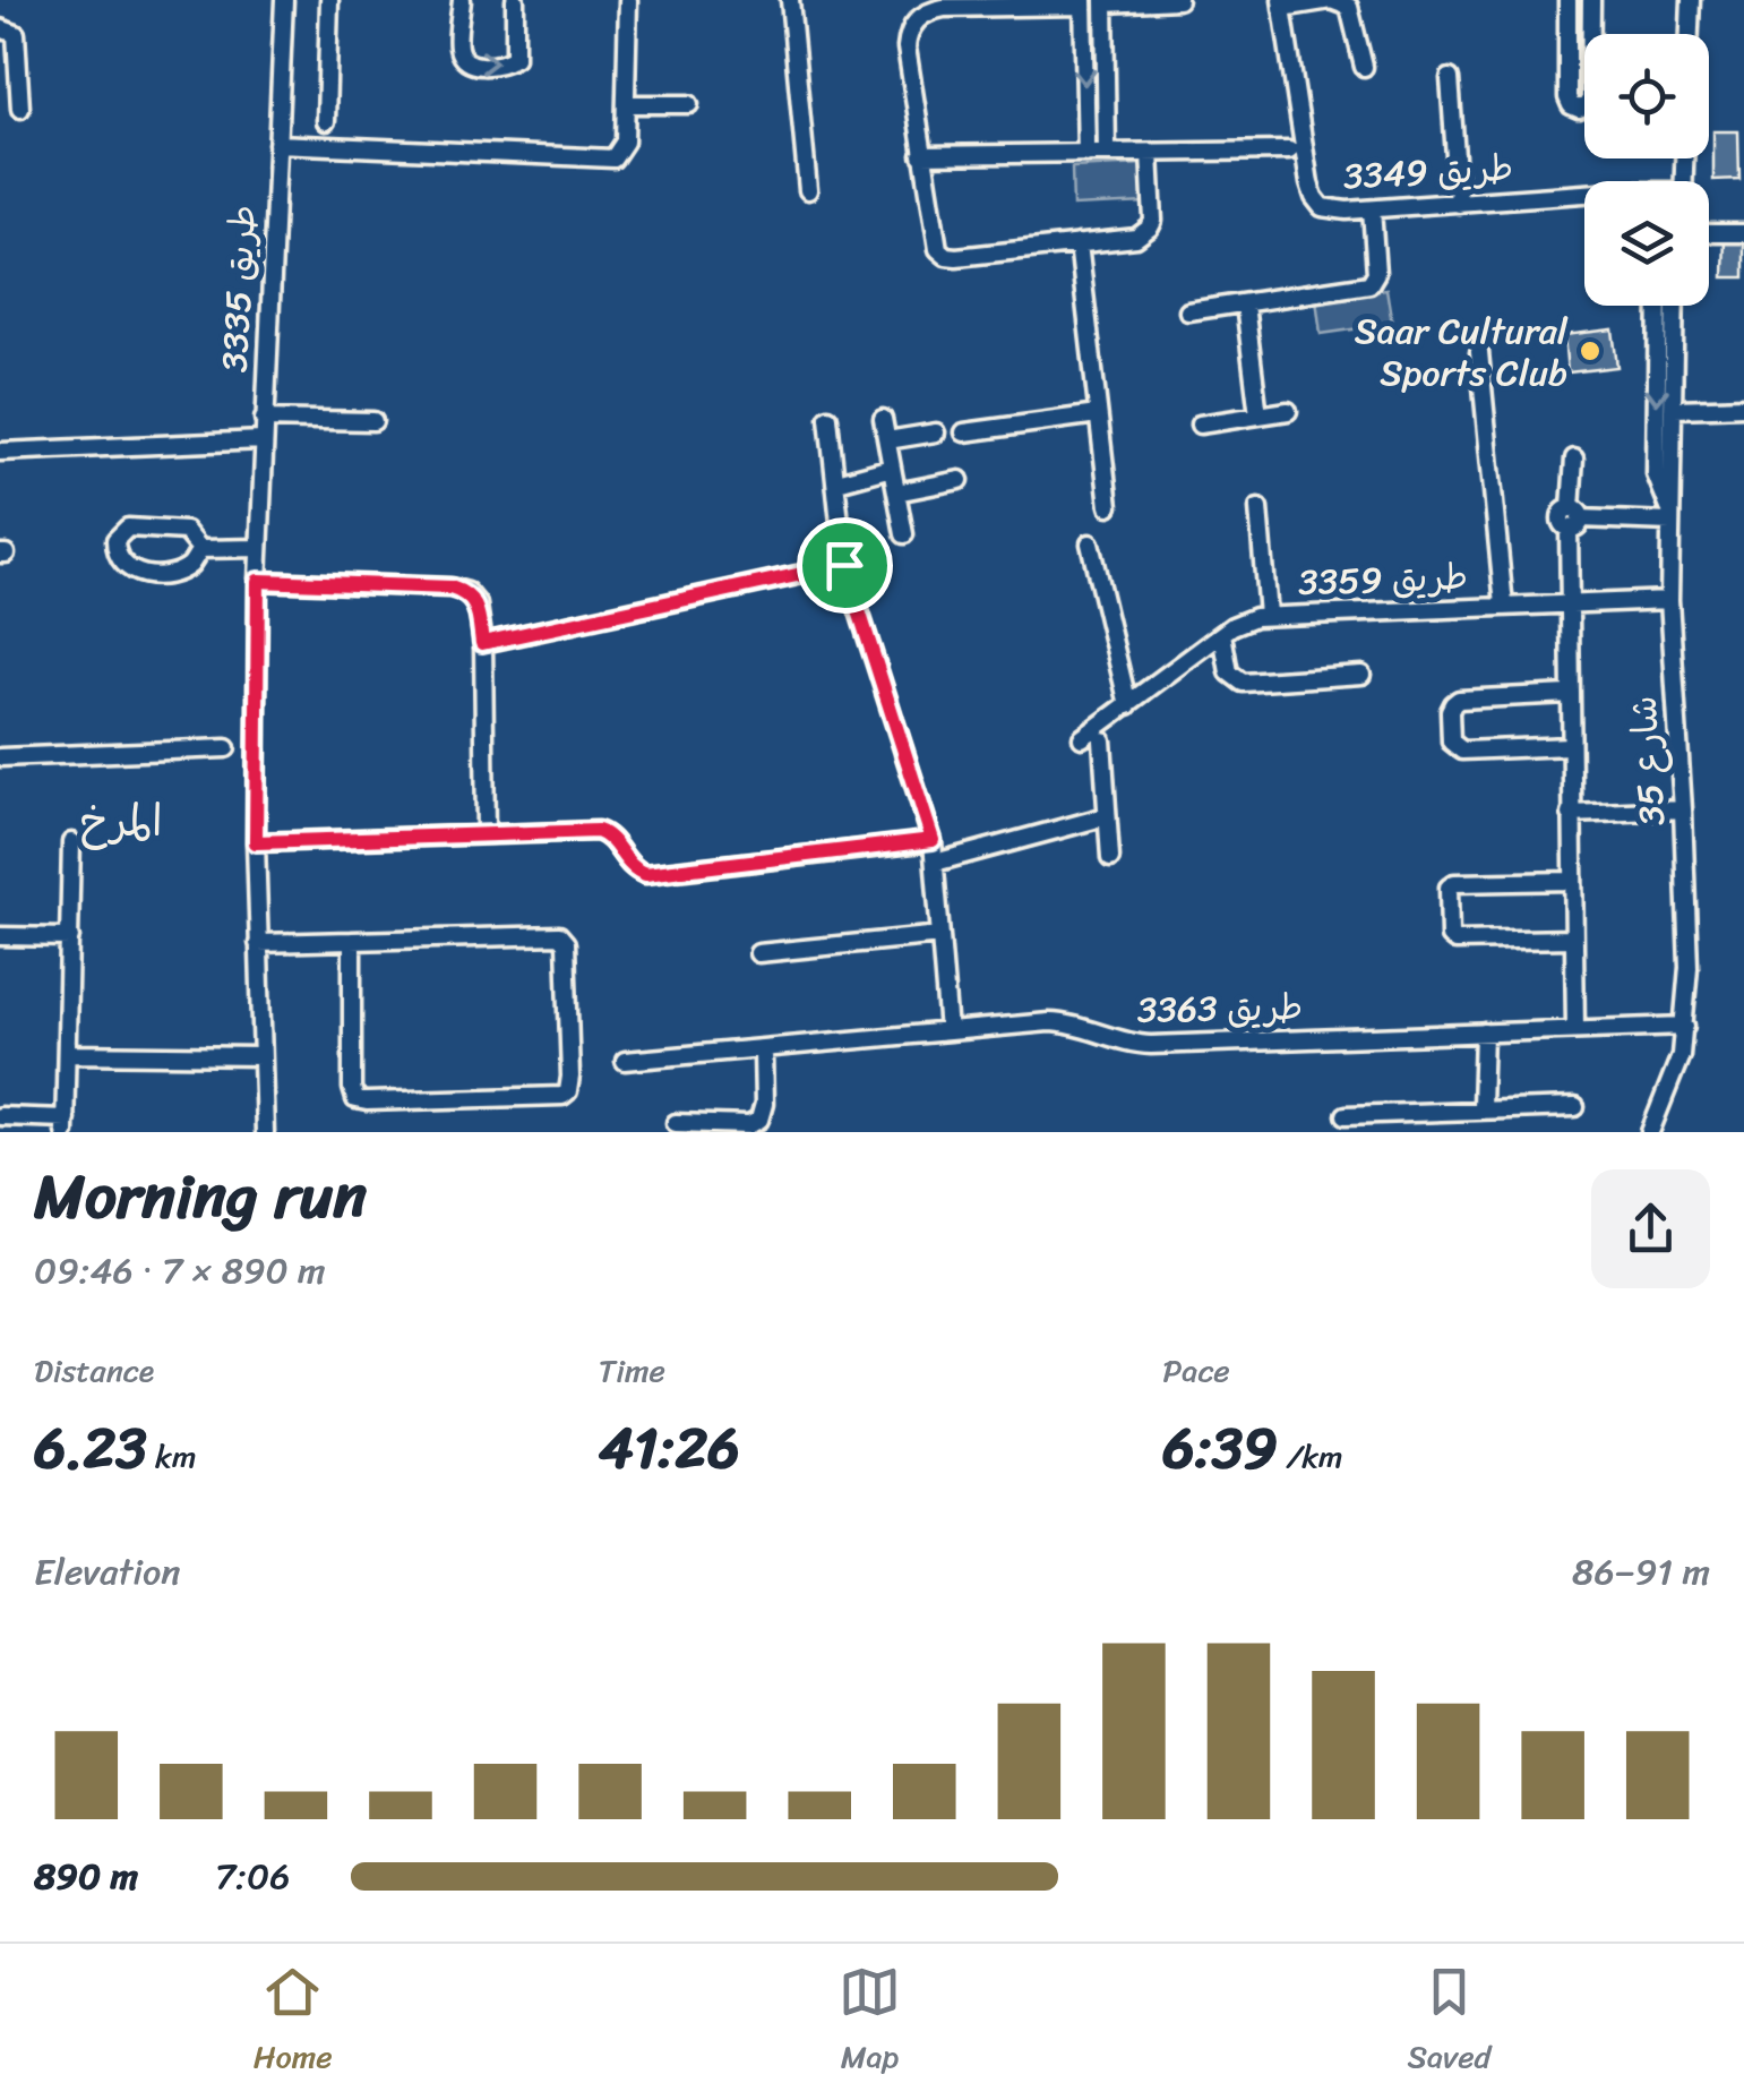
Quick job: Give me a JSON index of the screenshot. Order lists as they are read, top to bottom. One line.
{"streets":{"street":["طريق 3349","طريق 3335","طريق 3359","شارع 35","طريق 3363"]},"crossings":[["طريق 3359","شارع 35"],["شارع 35","طريق 3363"]],"districts":["المرخ"],"places":["Saar Cultural Sports Club"],"page":{"heading":["Morning run","09:46 · 7 × 890 m"],"stats":[["Distance","6.23 km"],["Time","41:26"],["Pace","6:39 /km"]],"chart":["Elevation","86–91 m"],"list":[{"name":"890 m","note":"7:06"}],"tabs":["Home","Map","Saved"]}}
